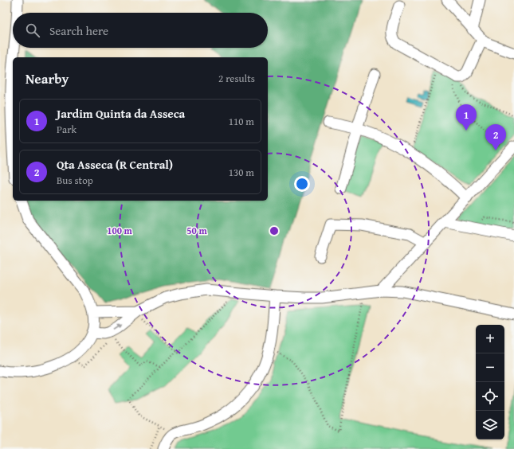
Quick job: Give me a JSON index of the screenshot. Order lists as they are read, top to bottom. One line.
{"page":{"search":"Search here","heading":["Nearby","2 results"],"list":[{"mark":"1","name":"Jardim Quinta da Asseca","note":"Park","value":"110 m"},{"mark":"2","name":"Qta Asseca (R Central)","note":"Bus stop","value":"130 m"}],"pins":["1","2"],"map_buttons":["+","−"]},"rings":["100 m","50 m"]}
